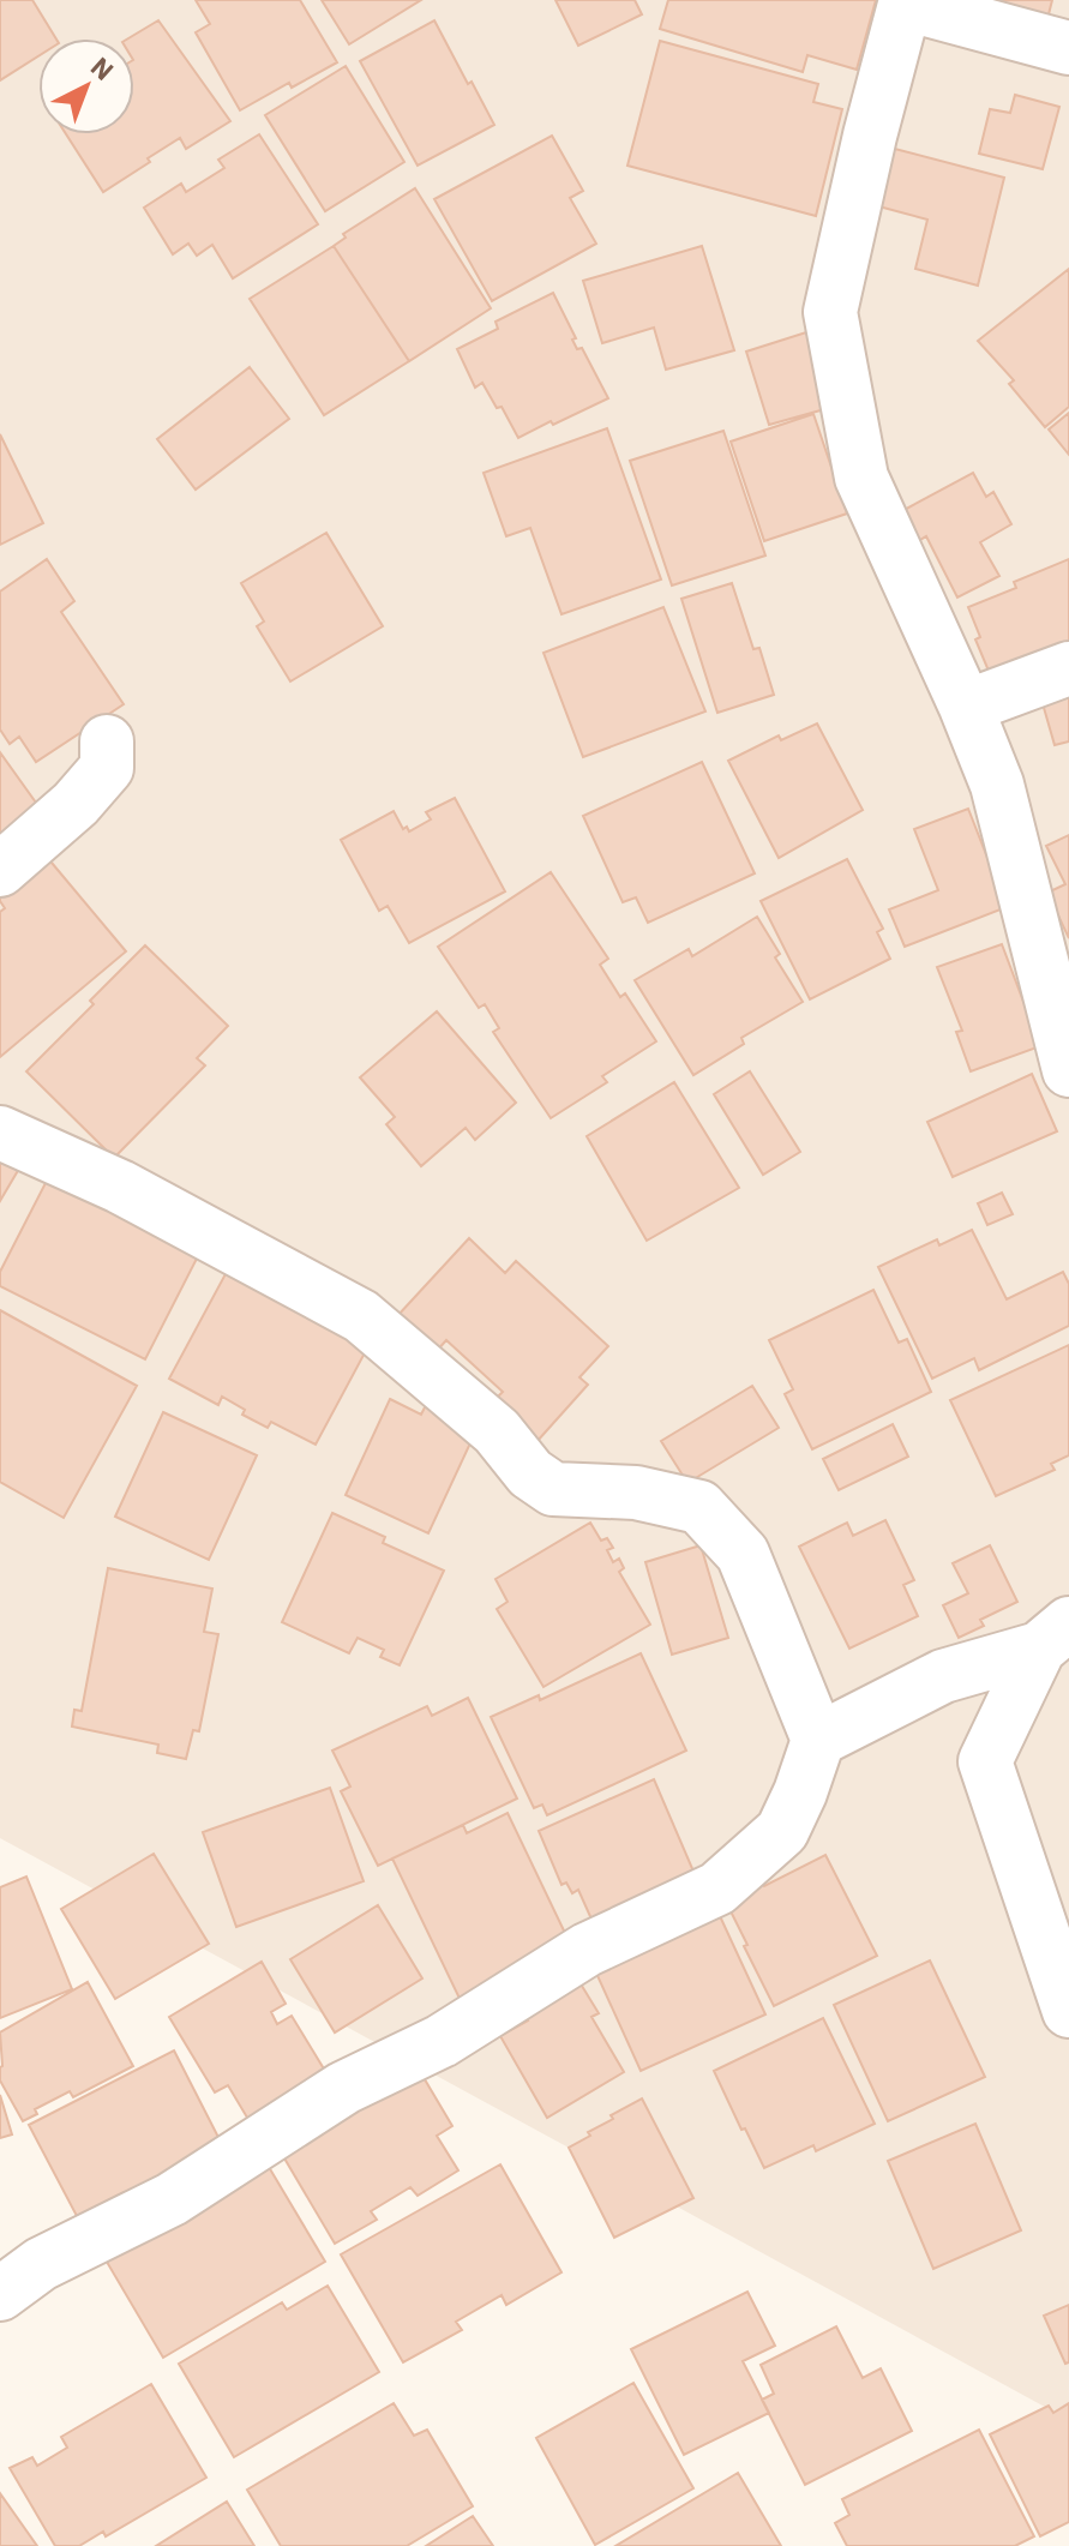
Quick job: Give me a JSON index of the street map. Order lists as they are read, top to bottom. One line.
{"north":"top right"}
